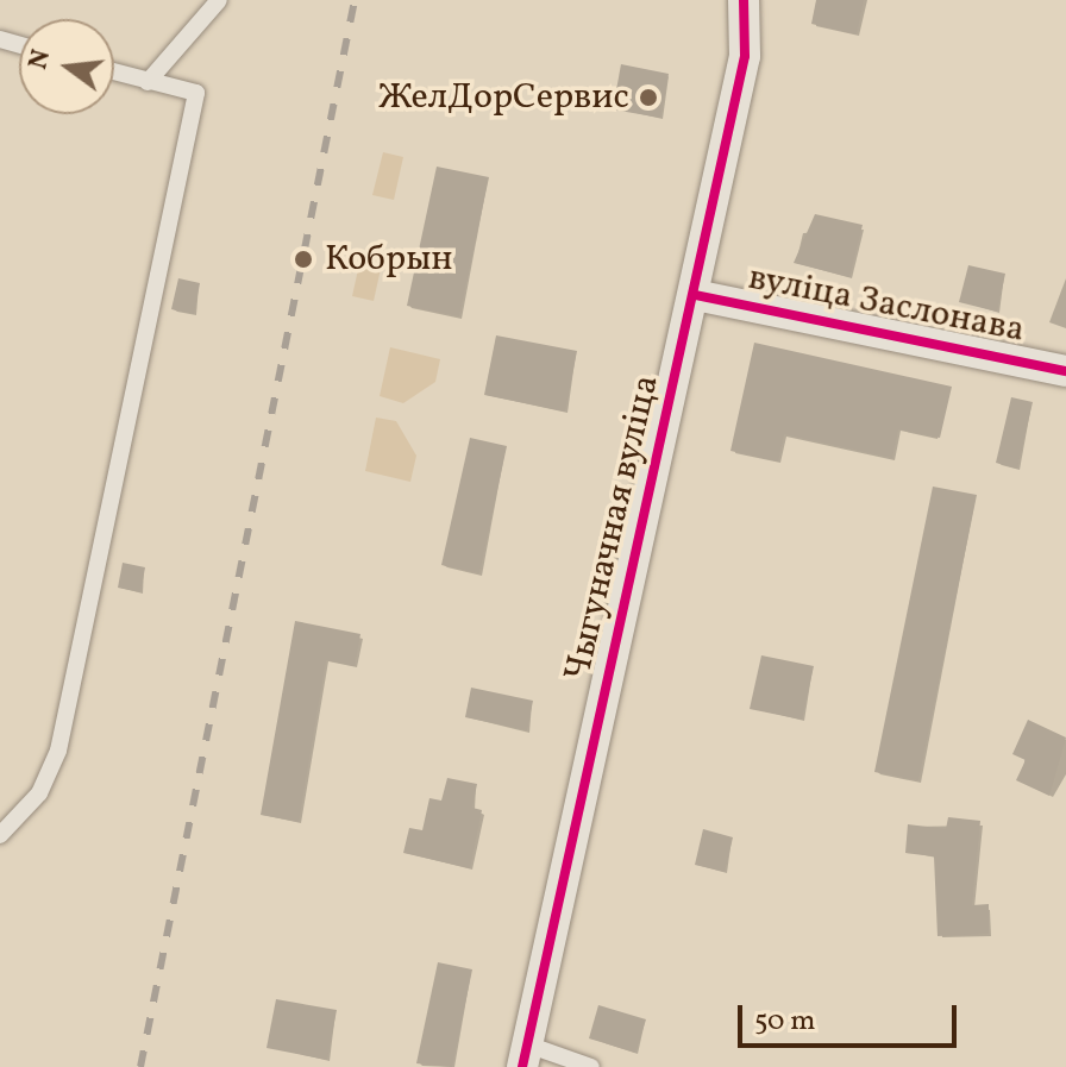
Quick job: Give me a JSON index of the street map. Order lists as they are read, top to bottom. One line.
{"streets":{"street":["вуліца Заслонава","Чыгуначная вуліца"]},"crossings":[["вуліца Заслонава","Чыгуначная вуліца"]],"places":["ЖелДорСервис","Кобрын"],"scale_bar":"50 m","north":"left"}
